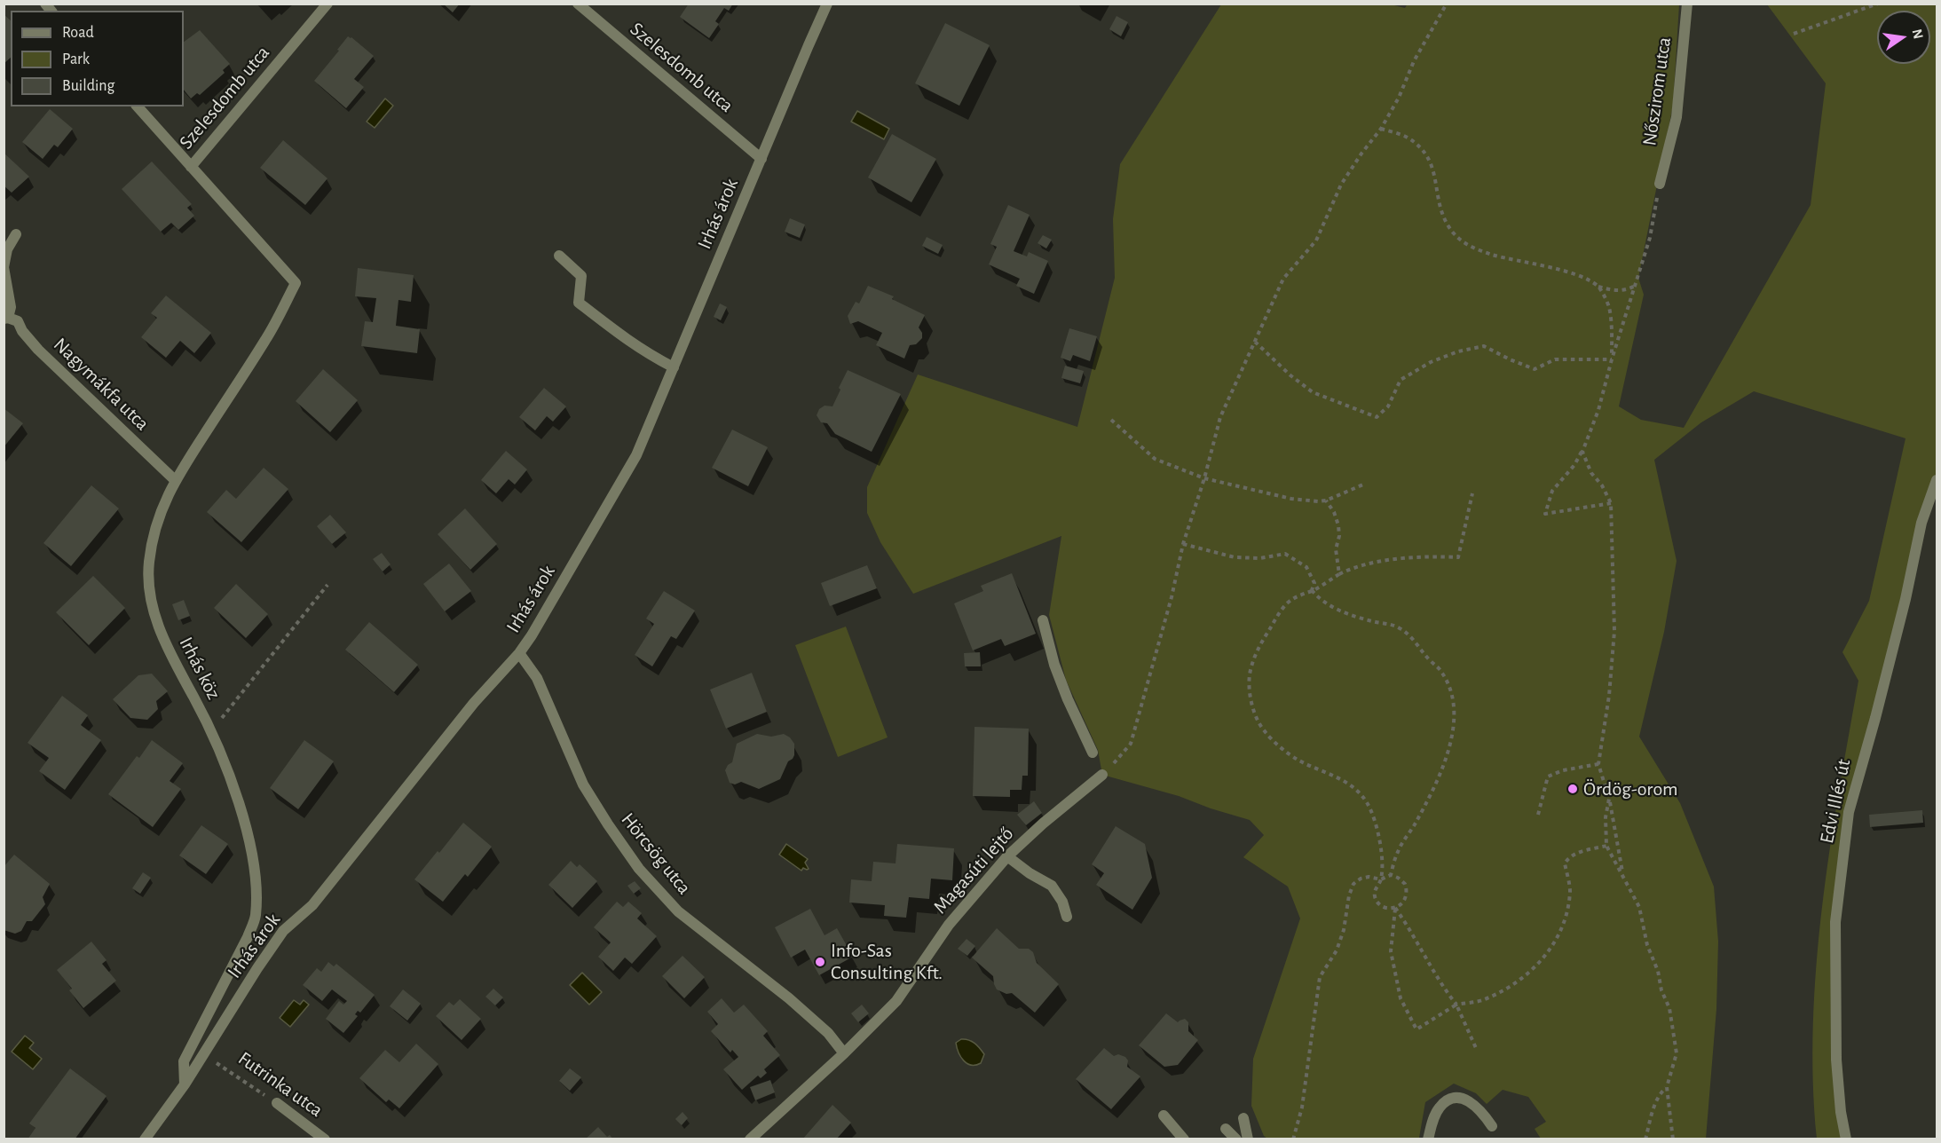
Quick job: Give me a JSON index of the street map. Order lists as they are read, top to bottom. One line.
{"streets":{"street":["Szelesdomb utca","Nőszirom utca","Irhás árok","Nagymákfa utca","Irhás köz","Edvi Illés út","Hörcsög utca","Magasúti lejtő","Futrinka utca"]},"crossings":[["Szelesdomb utca","Irhás árok"],["Szelesdomb utca","Irhás köz"],["Irhás árok","Irhás köz"],["Irhás árok","Hörcsög utca"],["Nagymákfa utca","Irhás köz"],["Hörcsög utca","Magasúti lejtő"]],"places":["Ördög-orom","Info-Sas Consulting Kft."],"legend":["Road","Park","Building"],"north":"right"}
